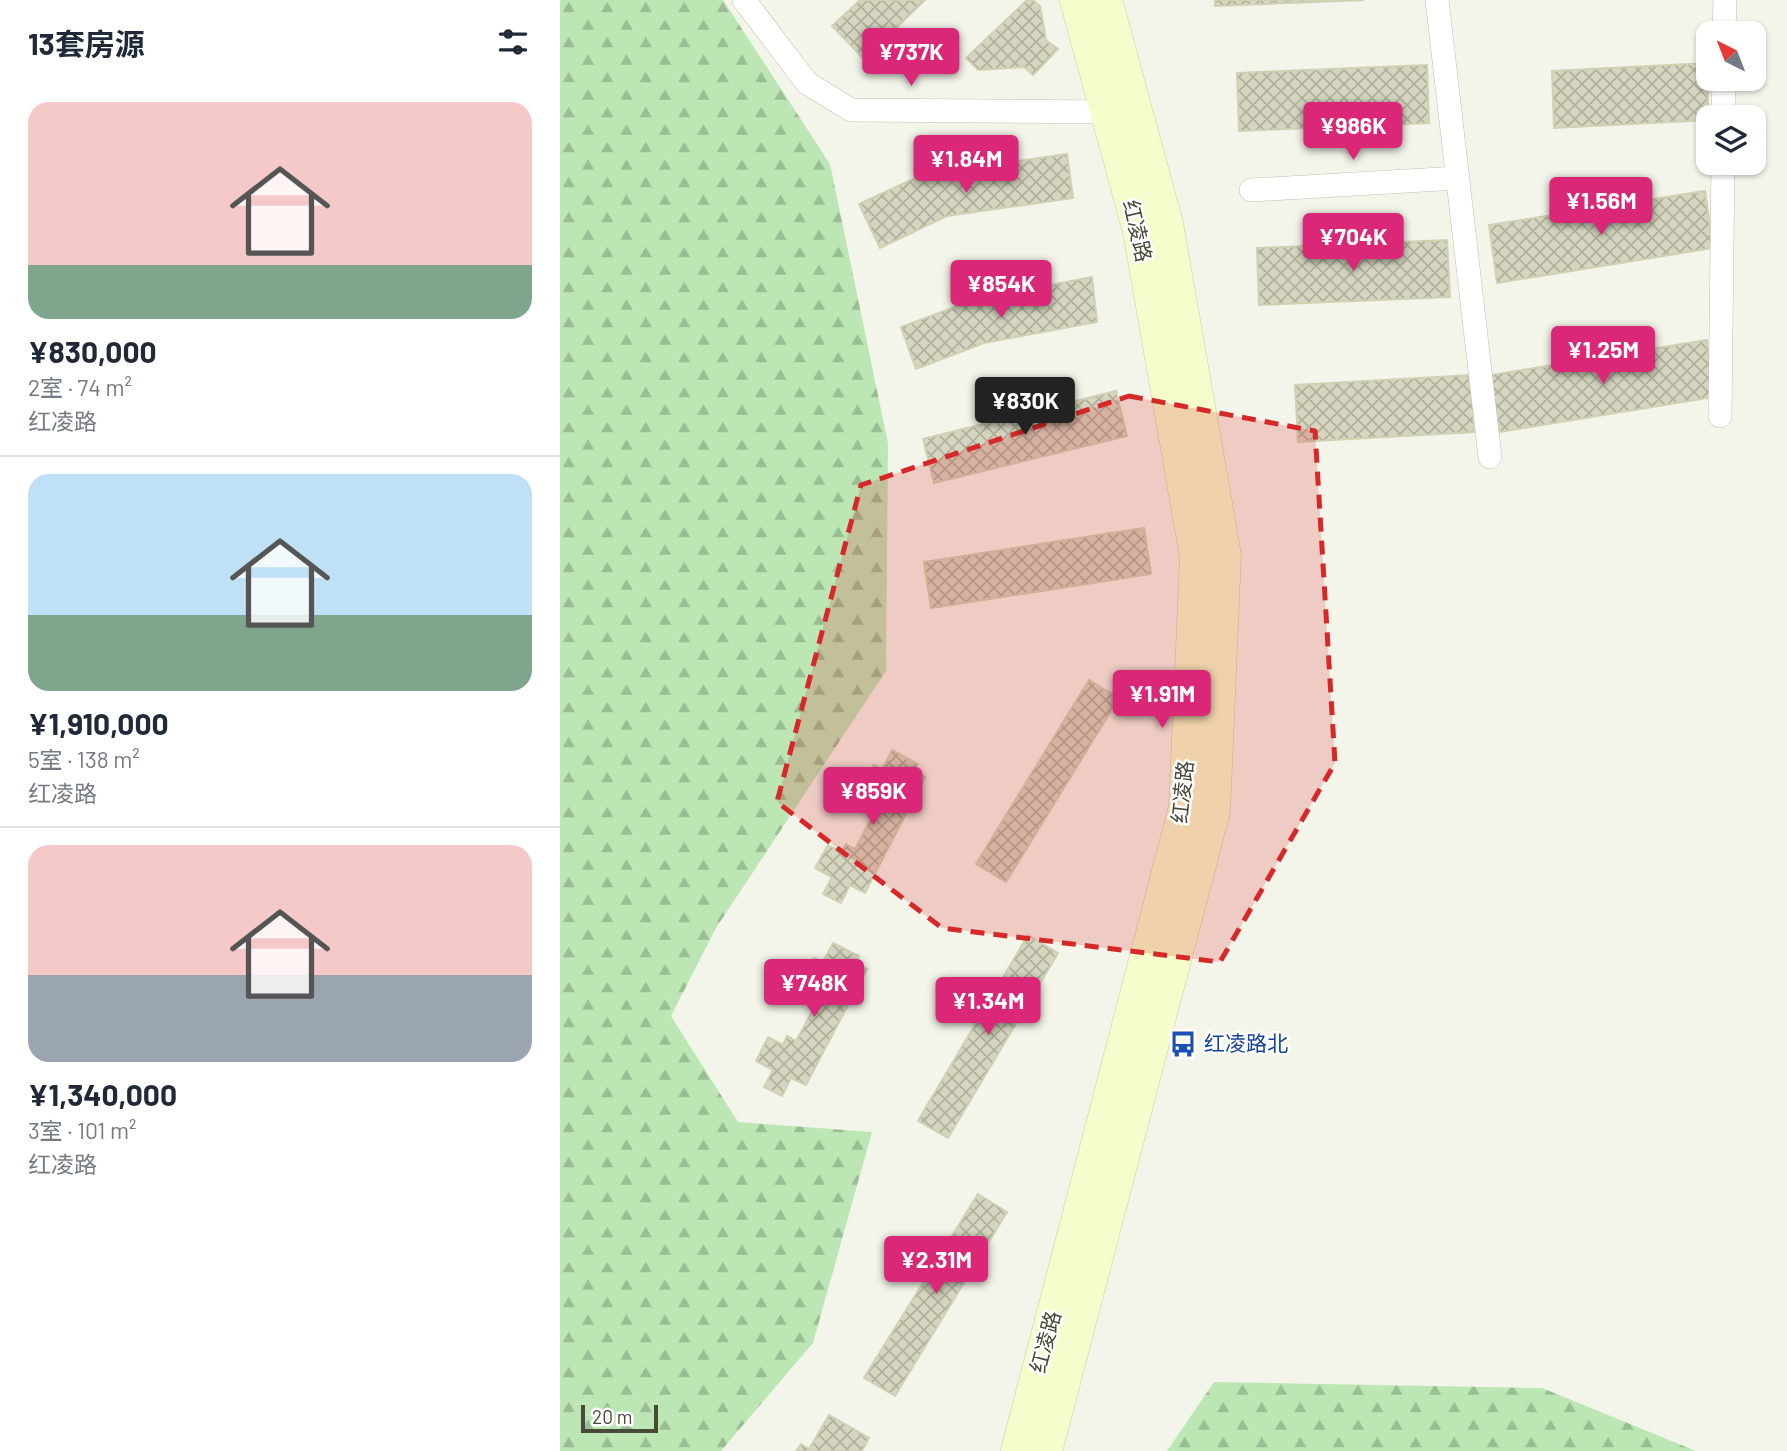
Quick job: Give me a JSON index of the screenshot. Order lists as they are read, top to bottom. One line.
{"streets":{"main road":["红凌路"]},"places":{"bus stop":["红凌路北"]},"scale_bar":"20 m","north":"top left","page":{"heading":"13套房源","price":["¥737K","¥986K","¥1.84M","¥1.56M","¥704K","¥854K","¥1.25M","¥830K","¥1.91M","¥859K","¥748K","¥1.34M","¥2.31M"],"list":[{"name":"¥830,000","note":"2室 · 74 m² · 红凌路"},{"name":"¥1,910,000","note":"5室 · 138 m² · 红凌路"},{"name":"¥1,340,000","note":"3室 · 101 m² · 红凌路"}],"scale":"20 m"}}
